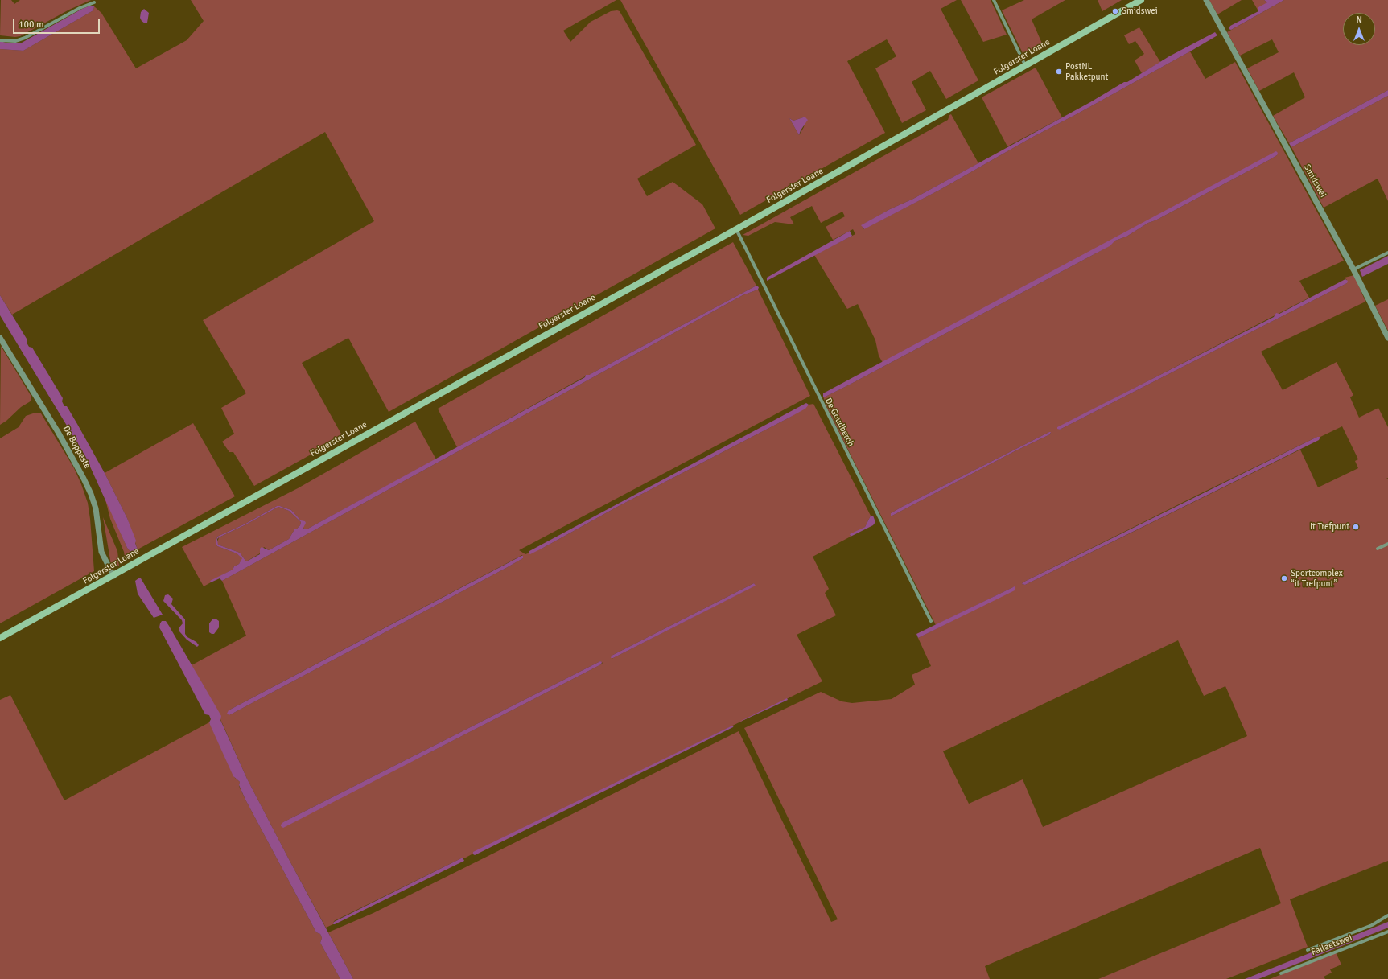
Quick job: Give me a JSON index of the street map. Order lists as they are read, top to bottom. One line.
{"streets":{"main road":["Folgerster Loane"],"street":["Smidswei","De Goudberch","De Boppeste","Fallaetswei"]},"crossings":[["Folgerster Loane","De Goudberch"],["Folgerster Loane","De Boppeste"]],"places":["Smidswei","PostNL Pakketpunt","It Trefpunt","Sportcomplex “it Trefpunt”"],"scale_bar":"100 m","north":"top"}
